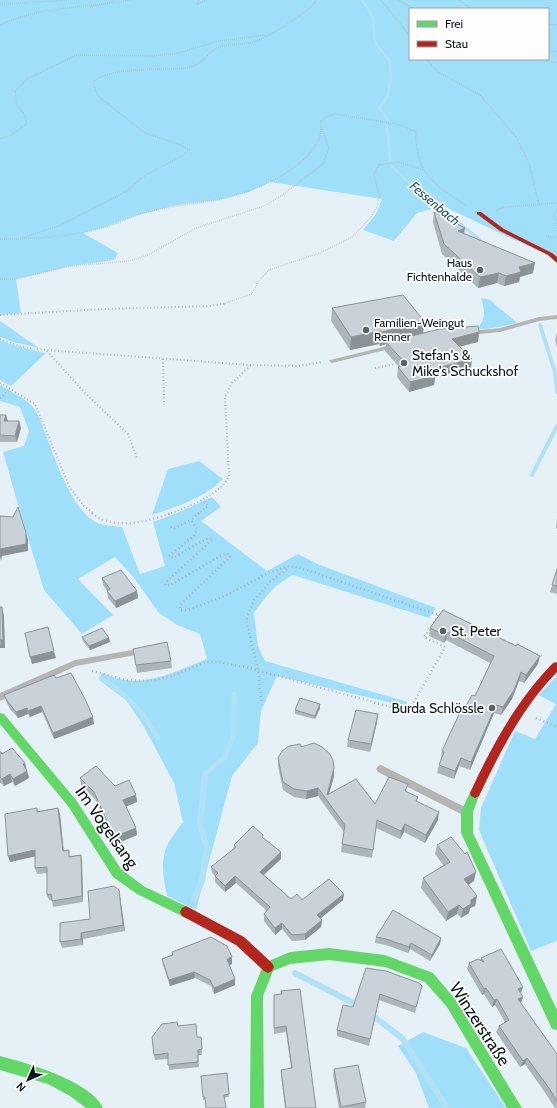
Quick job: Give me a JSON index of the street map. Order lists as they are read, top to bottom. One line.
{"streets":{"street":["Im Vogelsang","Winzerstraße"]},"crossings":[["Im Vogelsang","Winzerstraße"]],"water":["Fessenbach"],"places":["Haus Fichtenhalde","Familien-Weingut Renner","Stefan's & Mike's Schuckshof","St. Peter","Burda Schlössle"],"legend":["Frei","Stau"],"north":"bottom left"}
